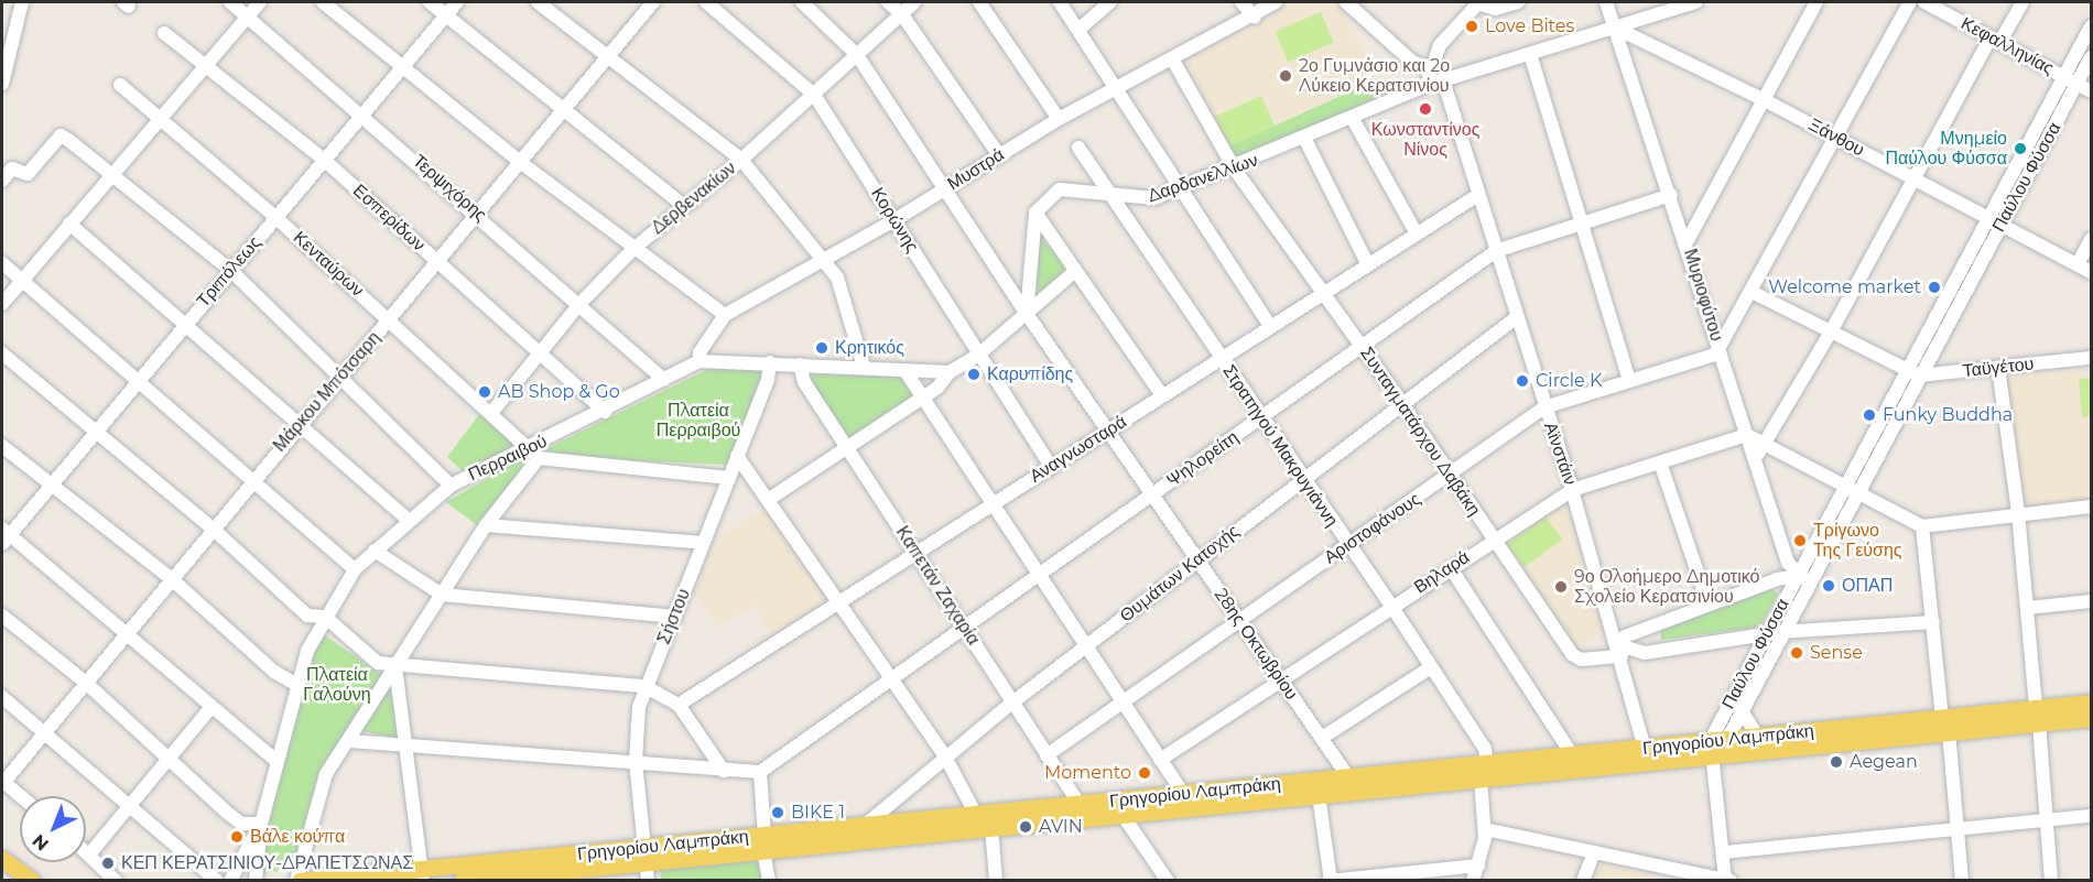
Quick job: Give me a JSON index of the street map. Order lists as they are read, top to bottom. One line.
{"streets":{"main road":["Γρηγορίου Λαμπράκη"],"street":["Κεφαλληνίας","Ξάνθου","Μυστρά","Παύλου Φύσσα","Δαρδανελλίων","Τερψιχόρης","Δερβενακίων","Εσπερίδων","Κορώνης","Κενταύρων","Τριπόλεως","Μυριοφύτου","Ταϋγέτου","Μάρκου Μπότσαρη","Συνταγματάρχου Δαβάκη","Στρατηγού Μακρυγιάννη","Αναγνωσταρά","Αϊνστάιν","Περραιβού","Ψηλορείτη","Αριστοφάνους","Βηλαρά","Θυμάτων Κατοχής","Καπετάν Ζαχαρία","Σήστου","28ης Οκτωβρίου"]},"crossings":[["Κεφαλληνίας","Παύλου Φύσσα"],["Ξάνθου","Παύλου Φύσσα"],["Ξάνθου","Μυριοφύτου"],["Μυστρά","Κορώνης"],["Μυστρά","Συνταγματάρχου Δαβάκη"],["Μυστρά","Περραιβού"],["Μυστρά","28ης Οκτωβρίου"],["Παύλου Φύσσα","Μυριοφύτου"],["Παύλου Φύσσα","Ταϋγέτου"],["Παύλου Φύσσα","Γρηγορίου Λαμπράκη"],["Δαρδανελλίων","Συνταγματάρχου Δαβάκη"],["Δαρδανελλίων","Στρατηγού Μακρυγιάννη"],["Τερψιχόρης","Δερβενακίων"],["Τερψιχόρης","Τριπόλεως"],["Τερψιχόρης","Μάρκου Μπότσαρη"],["Τερψιχόρης","Περραιβού"],["Δερβενακίων","Εσπερίδων"],["Δερβενακίων","Κορώνης"],["Δερβενακίων","Κενταύρων"],["Δερβενακίων","28ης Οκτωβρίου"],["Εσπερίδων","Τριπόλεως"],["Εσπερίδων","Μάρκου Μπότσαρη"],["Εσπερίδων","Περραιβού"],["Κορώνης","Αναγνωσταρά"],["Κενταύρων","Τριπόλεως"],["Κενταύρων","Μάρκου Μπότσαρη"],["Κενταύρων","Περραιβού"],["Μυριοφύτου","Ψηλορείτη"],["Μυριοφύτου","Αριστοφάνους"],["Μυριοφύτου","Βηλαρά"],["Συνταγματάρχου Δαβάκη","Αναγνωσταρά"],["Συνταγματάρχου Δαβάκη","Αϊνστάιν"],["Συνταγματάρχου Δαβάκη","Ψηλορείτη"],["Συνταγματάρχου Δαβάκη","Αριστοφάνους"],["Συνταγματάρχου Δαβάκη","Βηλαρά"],["Συνταγματάρχου Δαβάκη","Θυμάτων Κατοχής"],["Στρατηγού Μακρυγιάννη","Αναγνωσταρά"],["Στρατηγού Μακρυγιάννη","Ψηλορείτη"],["Στρατηγού Μακρυγιάννη","Αριστοφάνους"],["Στρατηγού Μακρυγιάννη","Βηλαρά"],["Στρατηγού Μακρυγιάννη","Θυμάτων Κατοχής"],["Στρατηγού Μακρυγιάννη","Γρηγορίου Λαμπράκη"],["Αναγνωσταρά","Αϊνστάιν"],["Αναγνωσταρά","Καπετάν Ζαχαρία"],["Αναγνωσταρά","28ης Οκτωβρίου"],["Αϊνστάιν","Ψηλορείτη"],["Αϊνστάιν","Αριστοφάνους"],["Αϊνστάιν","Βηλαρά"],["Αϊνστάιν","Θυμάτων Κατοχής"],["Αϊνστάιν","Γρηγορίου Λαμπράκη"],["Περραιβού","Καπετάν Ζαχαρία"],["Περραιβού","Σήστου"],["Ψηλορείτη","Καπετάν Ζαχαρία"],["Ψηλορείτη","28ης Οκτωβρίου"],["Αριστοφάνους","Καπετάν Ζαχαρία"],["Αριστοφάνους","28ης Οκτωβρίου"],["Βηλαρά","28ης Οκτωβρίου"],["Θυμάτων Κατοχής","Καπετάν Ζαχαρία"],["Θυμάτων Κατοχής","28ης Οκτωβρίου"],["Θυμάτων Κατοχής","Γρηγορίου Λαμπράκη"],["Καπετάν Ζαχαρία","Γρηγορίου Λαμπράκη"],["Σήστου","Γρηγορίου Λαμπράκη"],["28ης Οκτωβρίου","Γρηγορίου Λαμπράκη"]],"parks":["Πλατεία Περραιβού","Πλατεία Γαλούνη"],"places":["Love Bites","2ο Γυμνάσιο και 2ο Λύκειο Κερατσινίου","Κωνσταντίνος Νίνος","Μνημείο Παύλου Φύσσα","Welcome market","Κρητικός","Καρυπίδης","Circle K","AB Shop & Go","Funky Buddha","Τρίγωνο Της Γεύσης","ΟΠΑΠ","9ο Ολοήμερο Δημοτικό Σχολείο Κερατσινίου","Sense","Aegean","Momento","BIKE 1","AVIN","Βάλε κούπα","ΚΕΠ ΚΕΡΑΤΣΙΝΙΟΥ-ΔΡΑΠΕΤΣΩΝΑΣ"],"north":"bottom left"}
